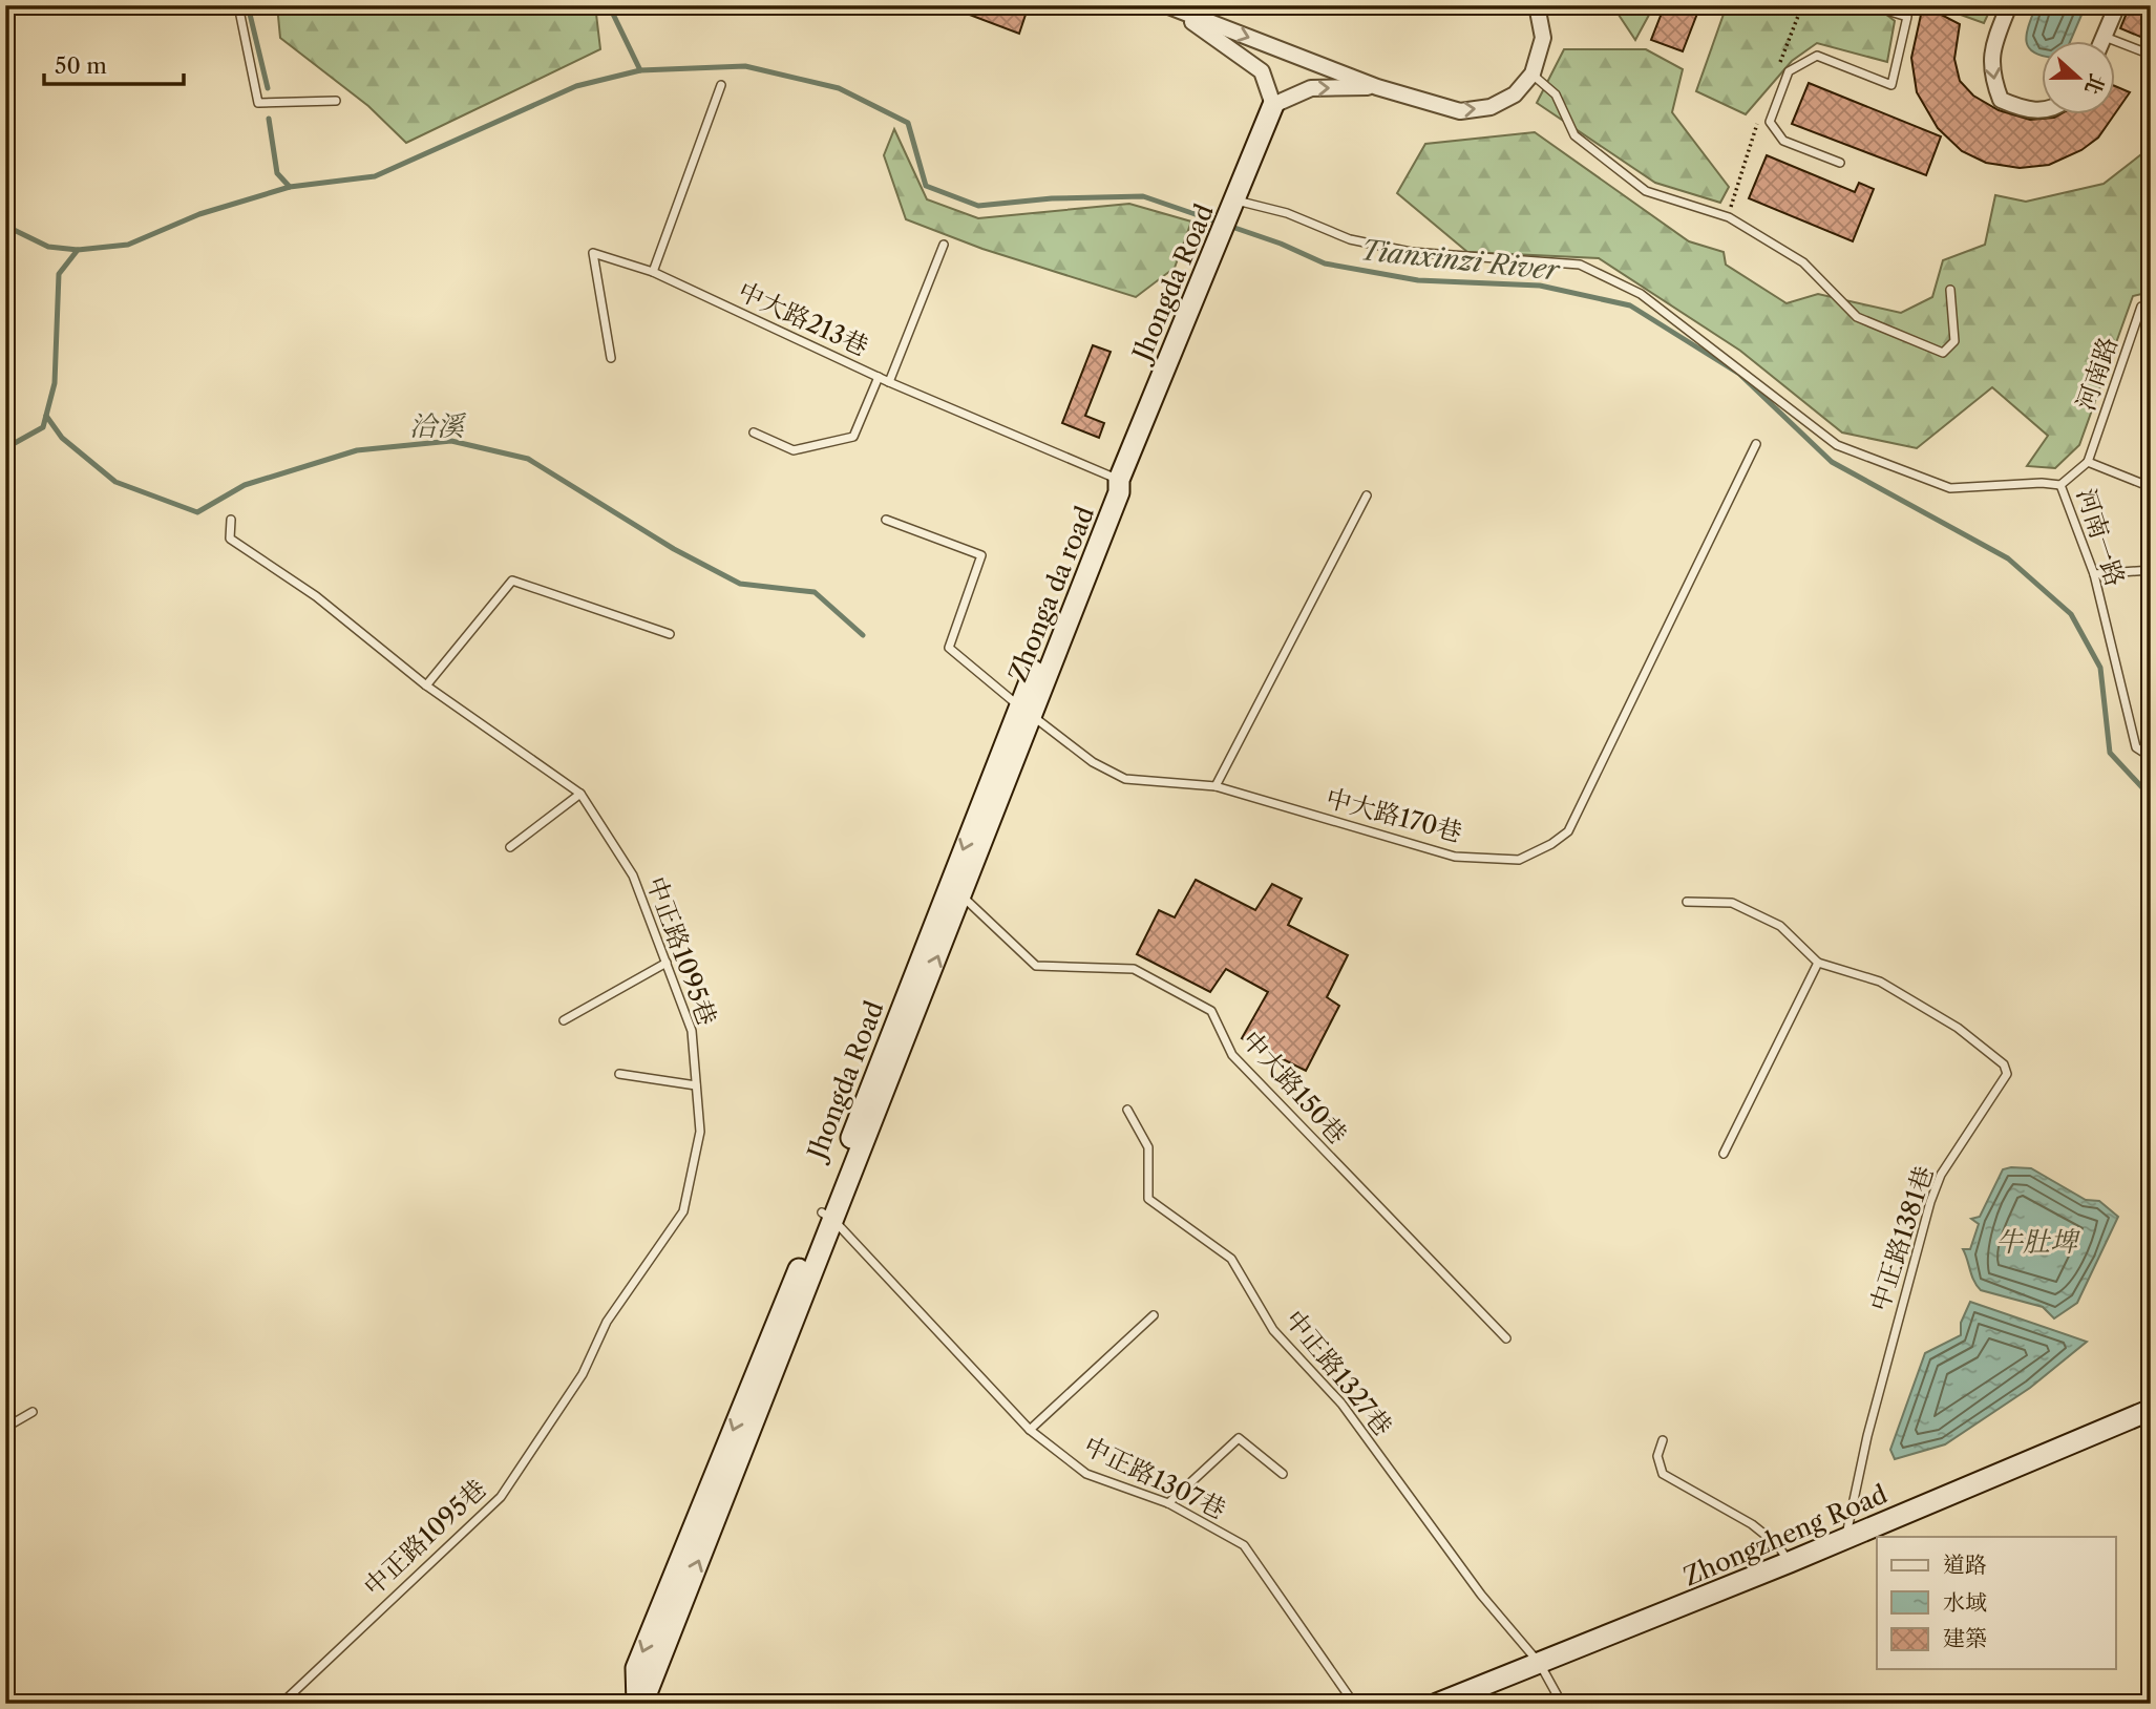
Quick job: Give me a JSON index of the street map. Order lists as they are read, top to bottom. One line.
{"streets":{"street":["Jhongda Road","Zhongzheng Road"],"lane":["中大路213巷","河南路","河南一路","中大路170巷","中正路1095巷","中大路150巷","中正路1381巷","中正路1327巷","中正路1307巷"]},"crossings":[["Jhongda Road","中大路213巷"],["Jhongda Road","中大路170巷"],["Jhongda Road","中大路150巷"],["Jhongda Road","中正路1307巷"],["河南路","河南一路"],["中正路1381巷","Zhongzheng Road"],["中正路1327巷","Zhongzheng Road"]],"water":["Tianxinzi River","洽溪","牛肚埤"],"legend":["道路","水域","建築"],"scale_bar":"50 m","north":"right"}
